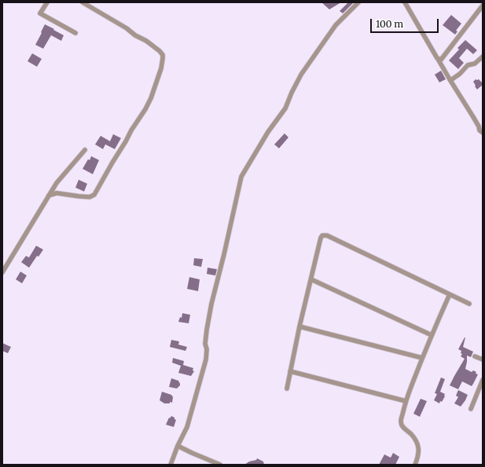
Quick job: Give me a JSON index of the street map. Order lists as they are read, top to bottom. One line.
{"scale_bar":"100 m"}
